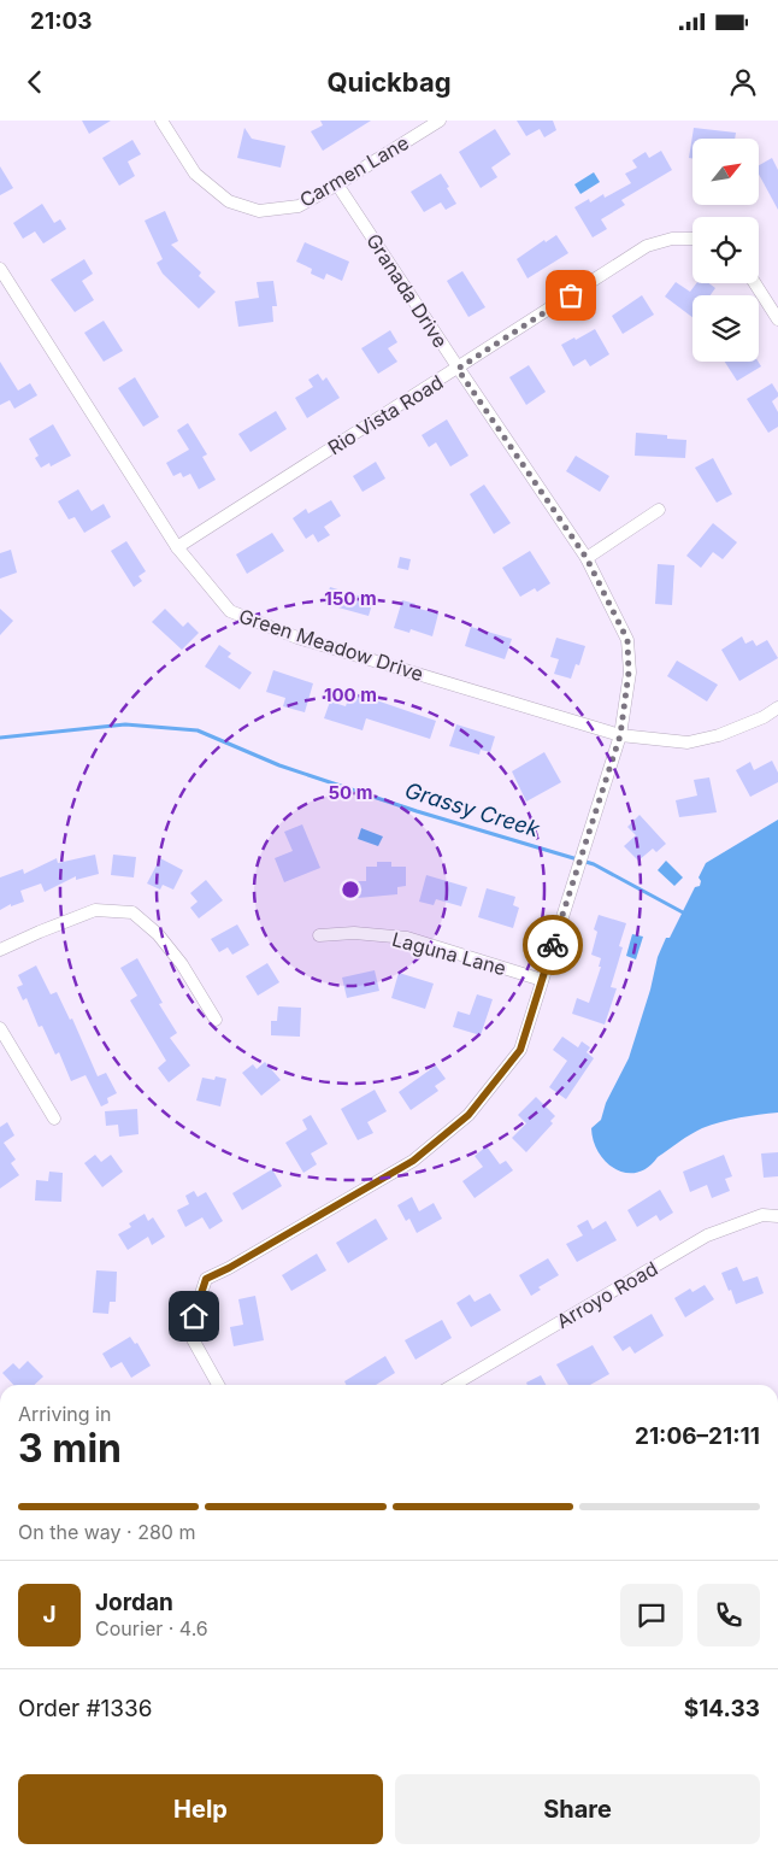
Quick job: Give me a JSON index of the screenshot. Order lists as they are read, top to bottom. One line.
{"streets":{"street":["Carmen Lane","Granada Drive","Rio Vista Road","Green Meadow Drive","Laguna Lane","Arroyo Road"]},"crossings":[["Carmen Lane","Granada Drive"],["Granada Drive","Rio Vista Road"],["Granada Drive","Green Meadow Drive"],["Granada Drive","Laguna Lane"],["Rio Vista Road","Green Meadow Drive"]],"water":["Grassy Creek"],"north":"top right","page":{"status":"21:03","header":"Quickbag","heading":["3 min","Arriving in","21:06–21:11"],"panel":["Jordan","Courier · 4.6","Order #1336","$14.33"],"bar":"On the way · 280 m","round":"J","buttons":["Help","Share"]},"rings":["150 m","100 m","50 m"]}
